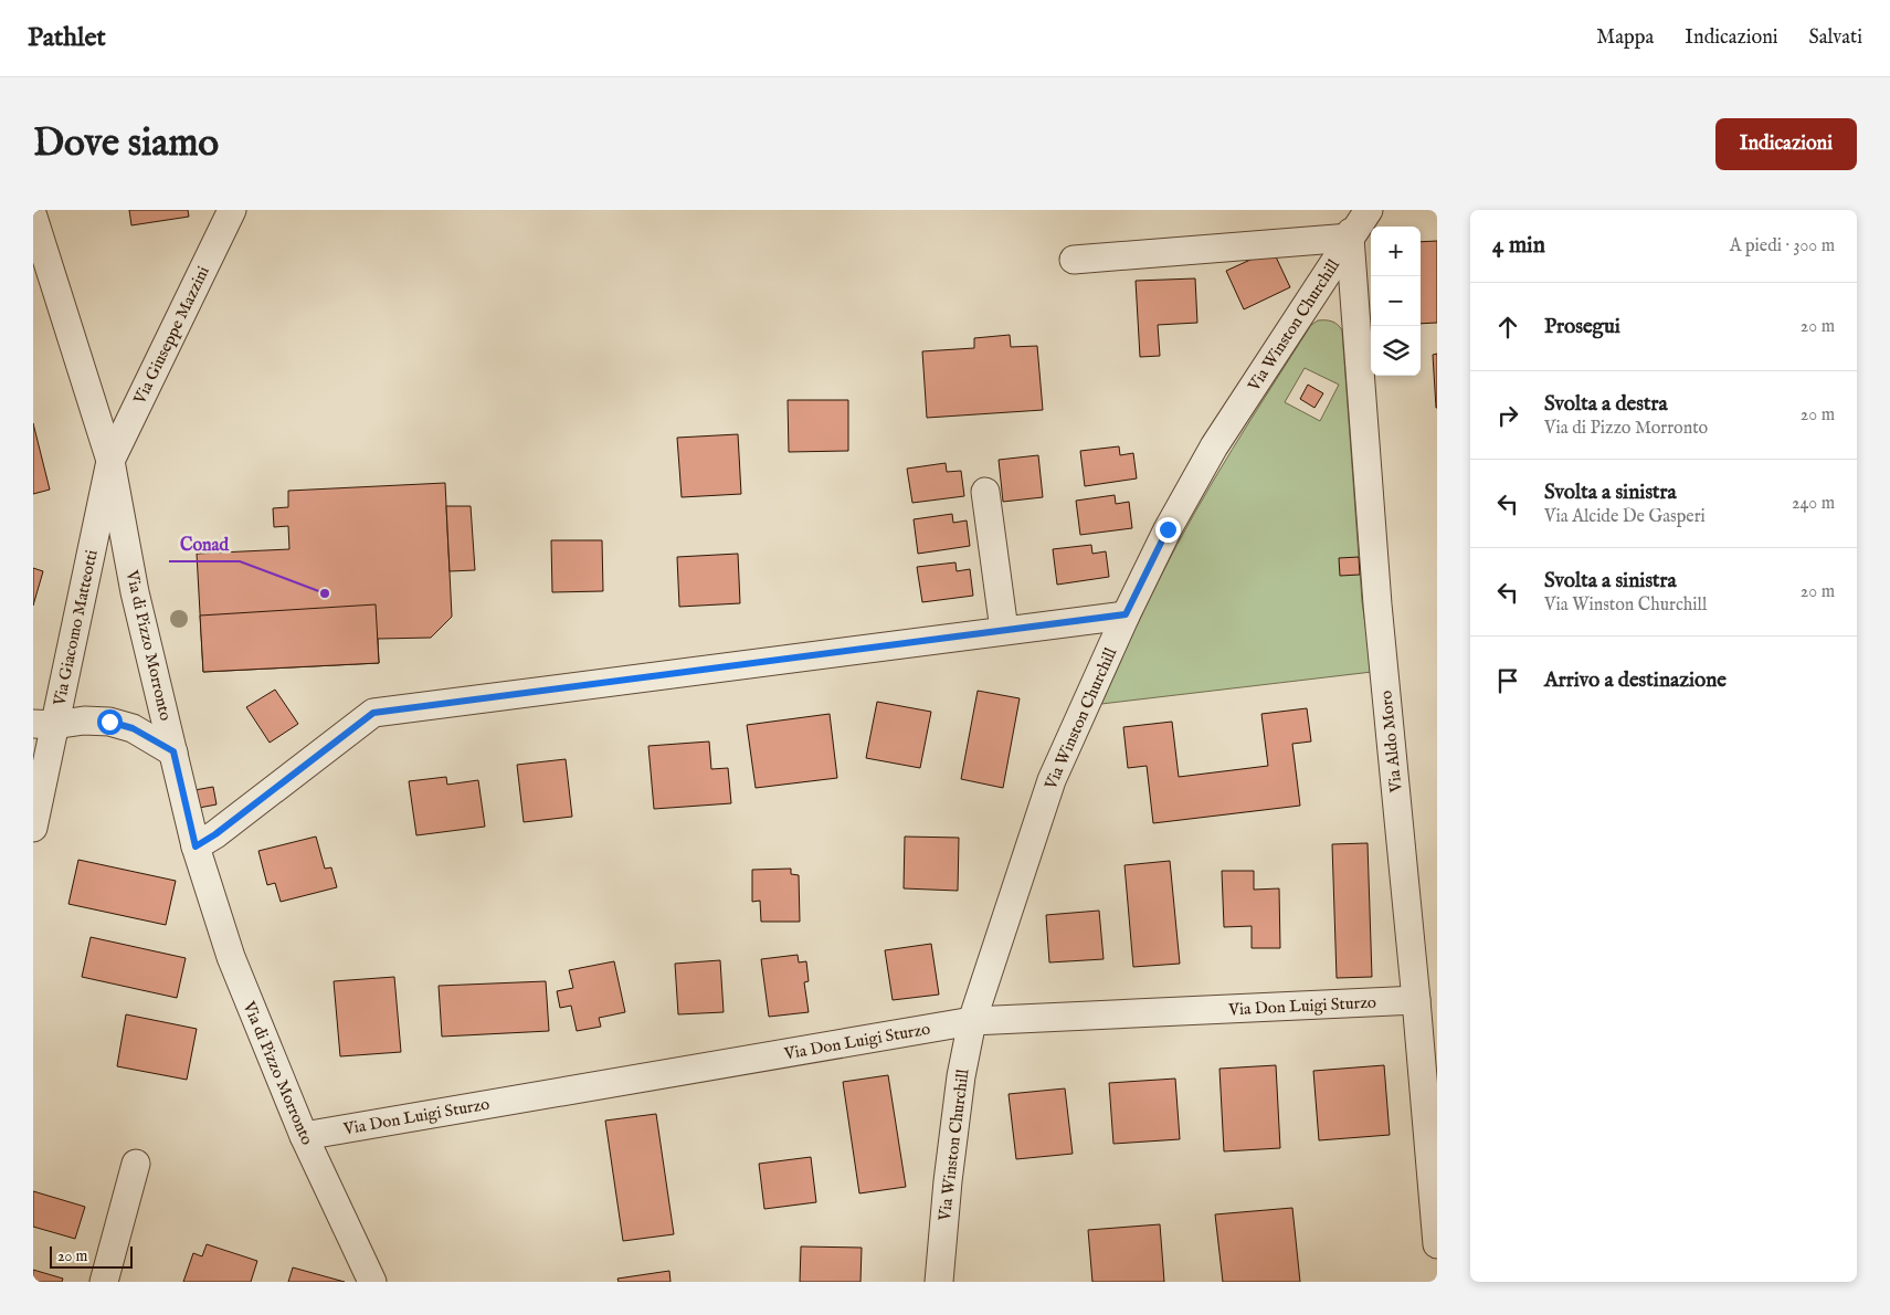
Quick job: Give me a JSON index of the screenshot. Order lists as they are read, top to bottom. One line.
{"streets":{"street":["Via Winston Churchill","Via Giuseppe Mazzini","Via Giacomo Matteotti","Via di Pizzo Morronto","Via Aldo Moro","Via Don Luigi Sturzo"]},"crossings":[["Via Winston Churchill","Via Aldo Moro"],["Via Winston Churchill","Via Don Luigi Sturzo"],["Via Giuseppe Mazzini","Via Giacomo Matteotti"],["Via Giuseppe Mazzini","Via di Pizzo Morronto"],["Via Giacomo Matteotti","Via di Pizzo Morronto"],["Via di Pizzo Morronto","Via Don Luigi Sturzo"],["Via Aldo Moro","Via Don Luigi Sturzo"]],"places":["Conad"],"scale_bar":"20 m","page":{"header":"Pathlet","nav":["Mappa","Indicazioni","Salvati"],"buttons":"Indicazioni","title":"Dove siamo","heading":["4 min","A piedi · 300 m"],"map_buttons":["+","−"],"list":[["Prosegui","20 m"],["Svolta a destra","Via di Pizzo Morronto","20 m"],["Svolta a sinistra","Via Alcide De Gasperi","240 m"],["Svolta a sinistra","Via Winston Churchill","20 m"],"Arrivo a destinazione"],"scale":"20 m"}}
